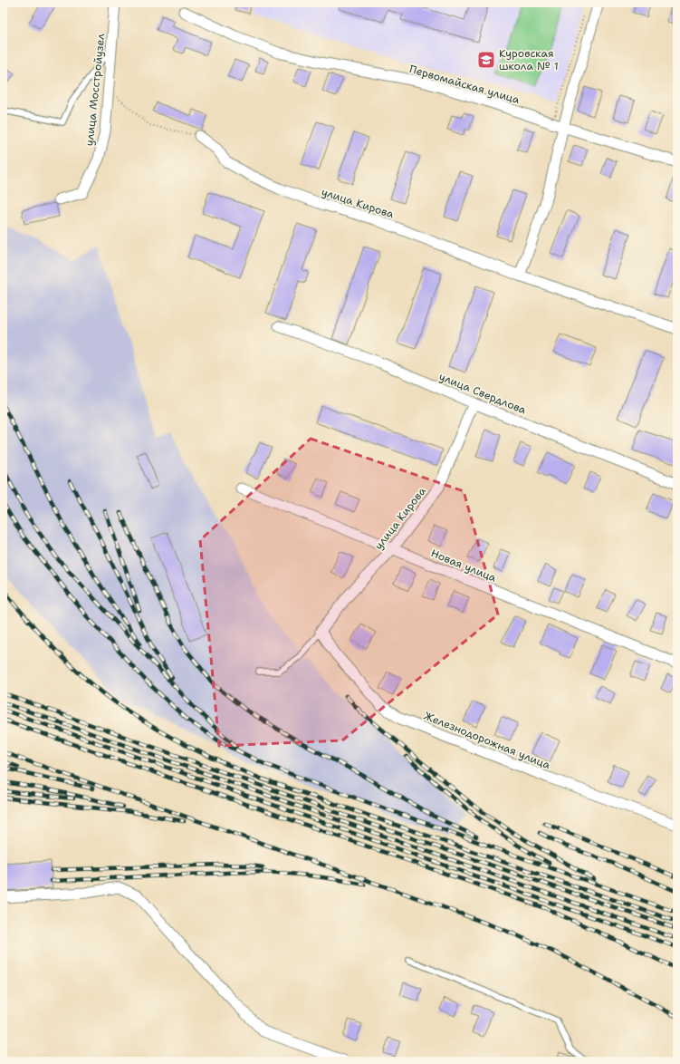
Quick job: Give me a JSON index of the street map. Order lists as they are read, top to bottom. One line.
{"streets":{"street":["Первомайская улица","улица Мосстройузел","улица Кирова","улица Свердлова","Новая улица","Железнодорожная улица"]},"crossings":[["улица Кирова","улица Свердлова"],["улица Кирова","Новая улица"],["улица Кирова","Железнодорожная улица"]],"places":{"school or university":["Куровская школа № 1"]}}
